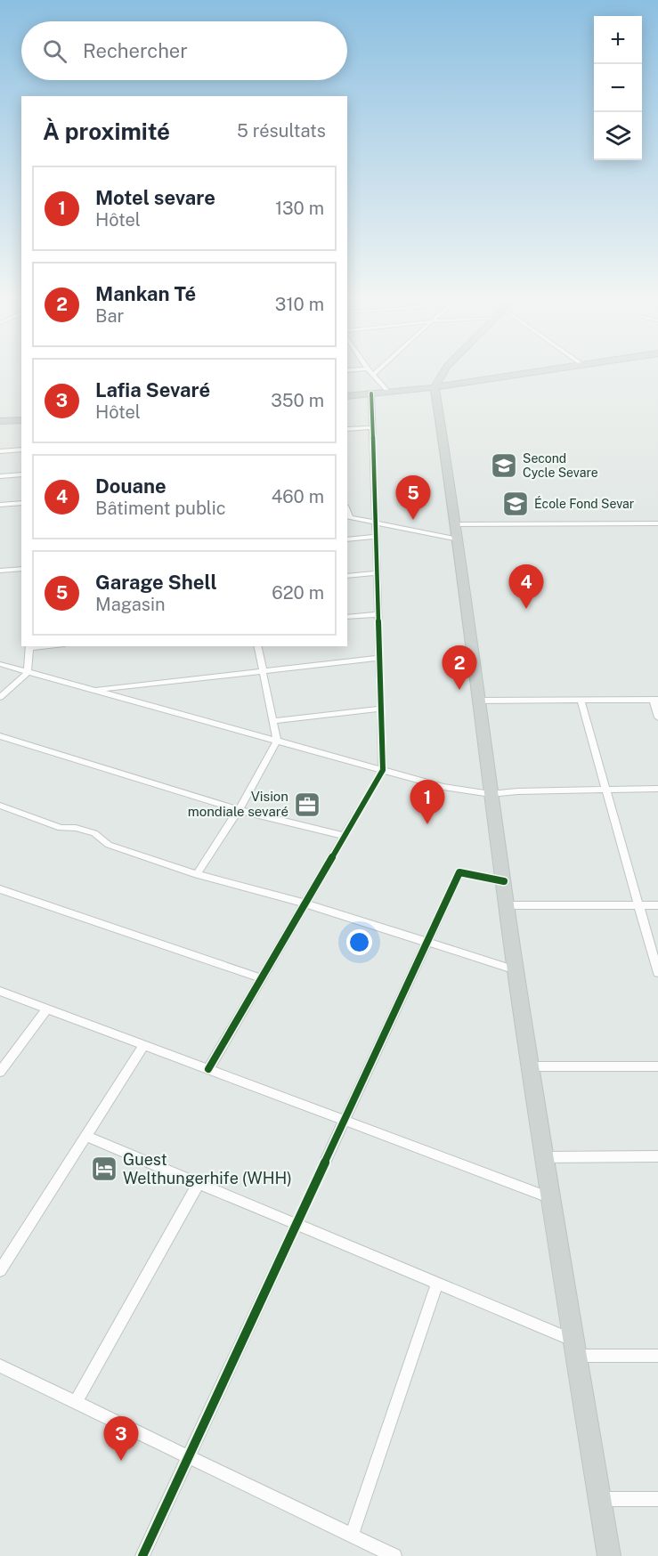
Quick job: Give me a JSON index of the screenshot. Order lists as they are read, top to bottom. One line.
{"places":{"school or university":["Second Cycle Sevare","École Fond Sevar"],"office":["Vision mondiale sevaré"],"hotel":["Guest Welthungerhife (WHH)"]},"page":{"map_buttons":["+","−"],"search":"Rechercher","heading":["À proximité","5 résultats"],"list":[{"mark":"1","name":"Motel sevare","note":"Hôtel","value":"130 m"},{"mark":"2","name":"Mankan Té","note":"Bar","value":"310 m"},{"mark":"3","name":"Lafia Sevaré","note":"Hôtel","value":"350 m"},{"mark":"4","name":"Douane","note":"Bâtiment public","value":"460 m"},{"mark":"5","name":"Garage Shell","note":"Magasin","value":"620 m"}],"pins":["5","4","2","1","3"]}}
